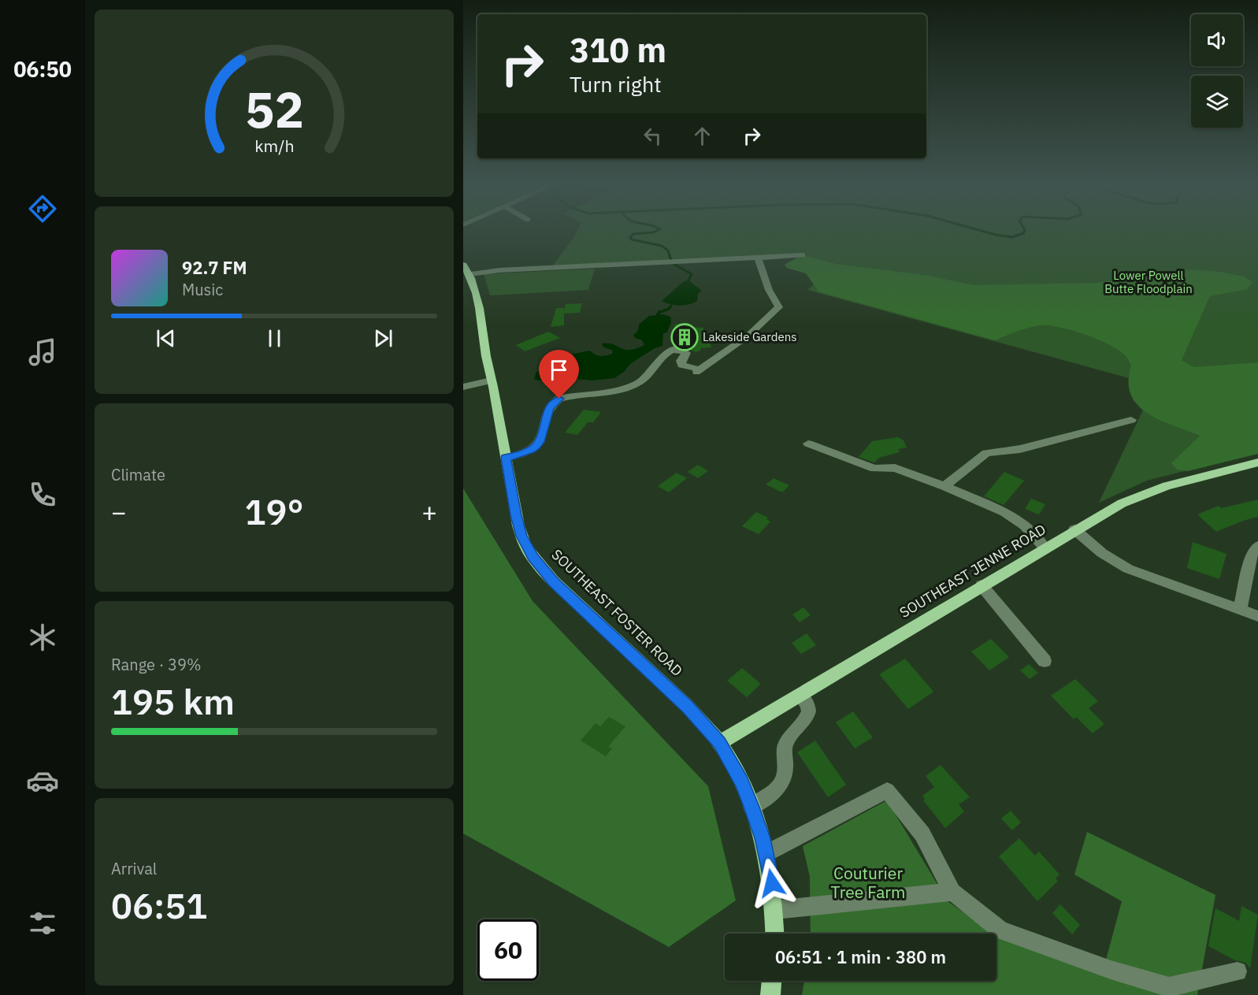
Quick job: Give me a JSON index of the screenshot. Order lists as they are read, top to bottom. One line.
{"streets":{"main road":["SOUTHEAST JENNE ROAD","SOUTHEAST FOSTER ROAD"]},"crossings":[["SOUTHEAST JENNE ROAD","SOUTHEAST FOSTER ROAD"]],"parks":["Lower Powell Butte Floodplain","Couturier Tree Farm"],"places":{"building":["Lakeside Gardens"]},"page":{"tabs":"06:50","turn":["310 m","Turn right"],"song":["92.7 FM","Music"],"tile":["Climate",["Range · 39%","195 km"],["Arrival","06:51"]],"heat":["−","19°","+"],"limit":"60","trip":"06:51 · 1 min · 380 m","gauge":["52","km/h"]}}
